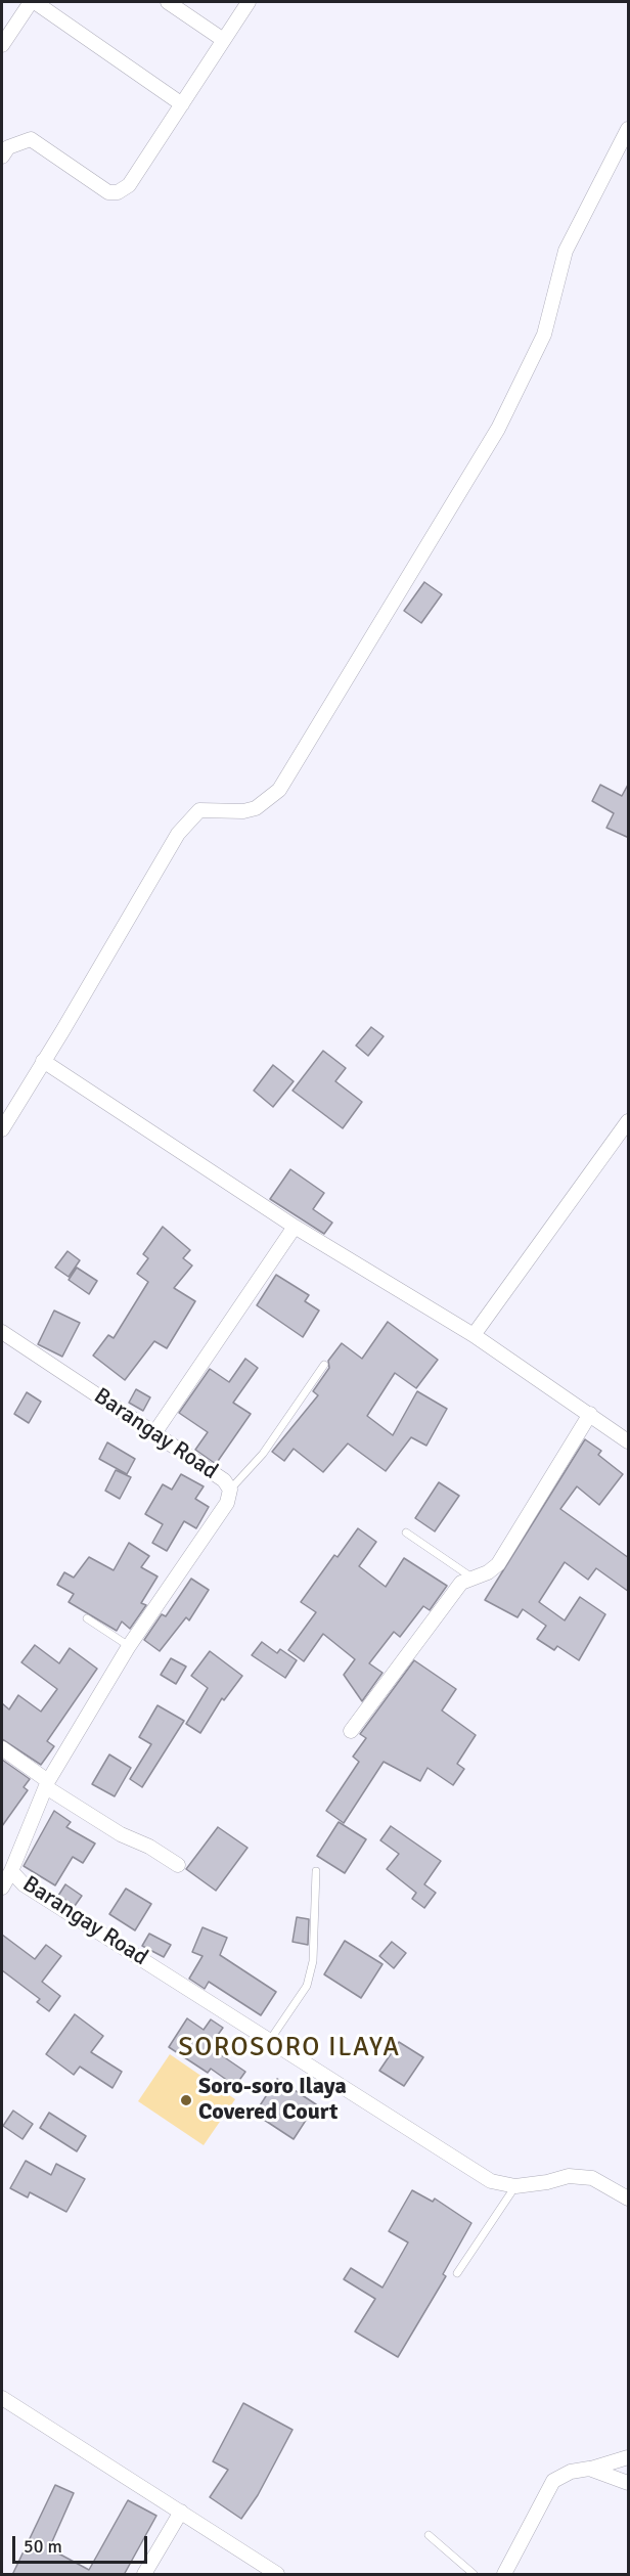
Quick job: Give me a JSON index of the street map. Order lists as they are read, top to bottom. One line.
{"streets":{"street":["Barangay Road"]},"districts":["SOROSORO ILAYA"],"places":["Soro-soro Ilaya Covered Court"],"scale_bar":"50 m"}
